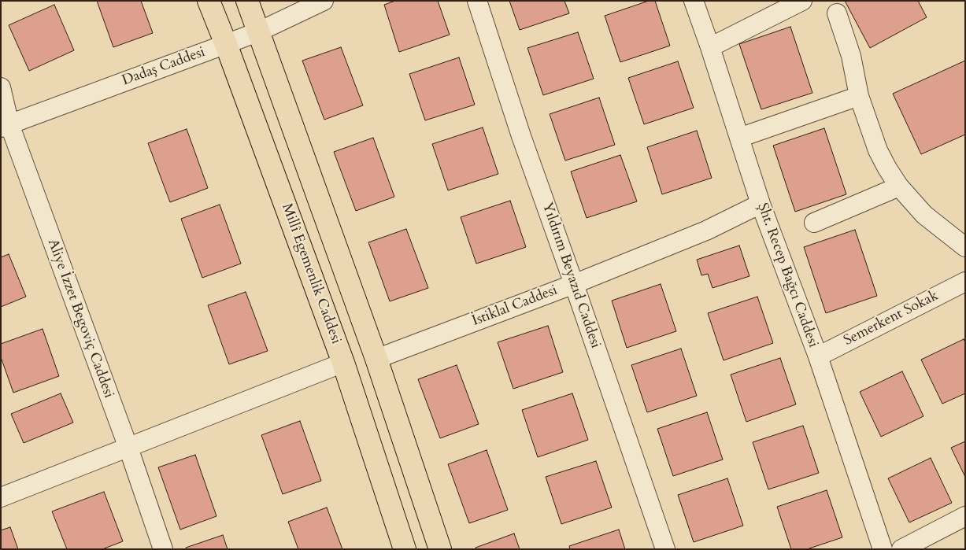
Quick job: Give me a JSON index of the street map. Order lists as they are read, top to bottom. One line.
{"streets":{"main road":["Millî Egemenlik Caddesi"],"street":["Dadaş Caddesi","Yıldırım Beyazıd Caddesi","Şht. Recep Bağcı Caddesi","İstiklal Caddesi","Aliye İzzet Begoviç Caddesi","Semerkent Sokak"]},"crossings":[["Dadaş Caddesi","Millî Egemenlik Caddesi"],["Dadaş Caddesi","Aliye İzzet Begoviç Caddesi"],["Yıldırım Beyazıd Caddesi","İstiklal Caddesi"],["Şht. Recep Bağcı Caddesi","İstiklal Caddesi"],["Şht. Recep Bağcı Caddesi","Semerkent Sokak"]]}
